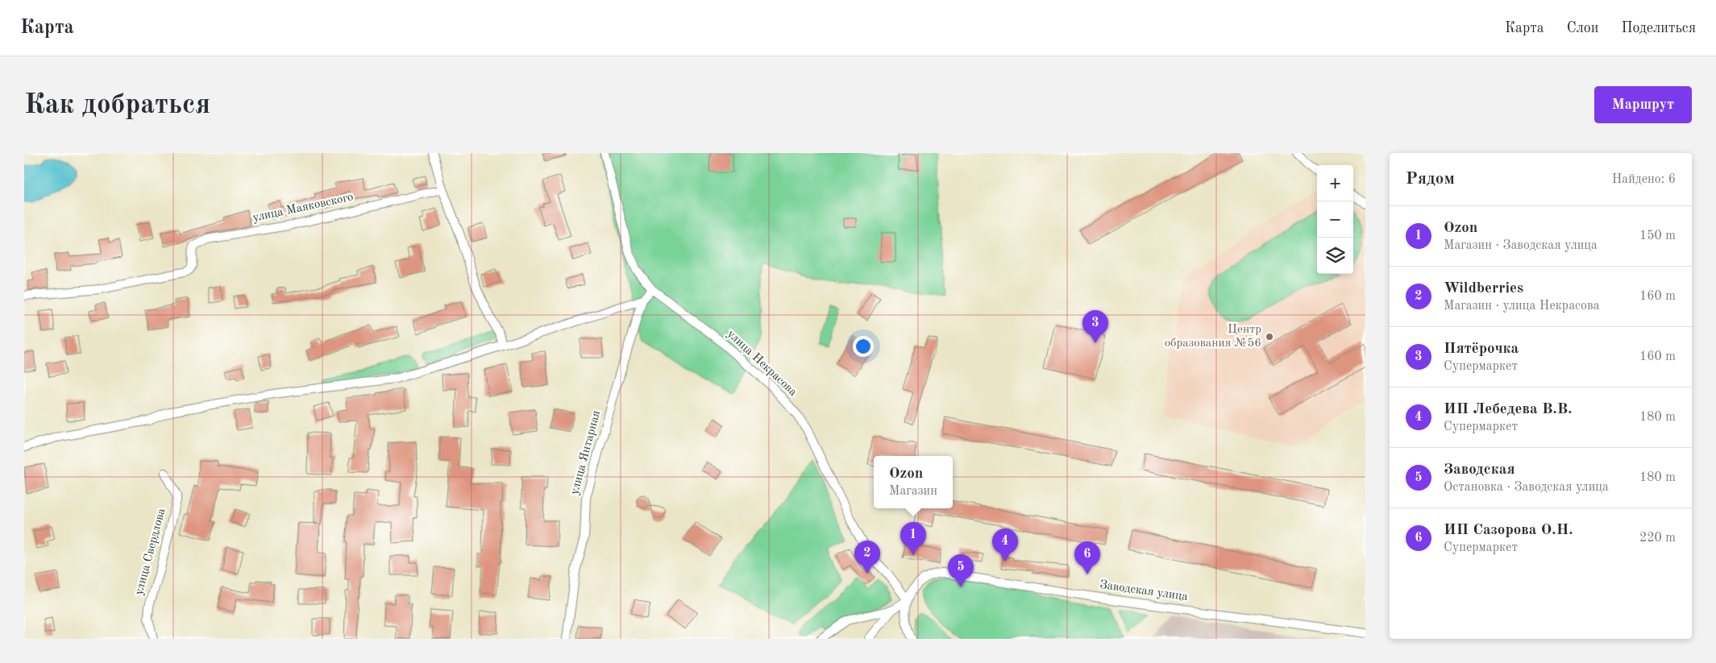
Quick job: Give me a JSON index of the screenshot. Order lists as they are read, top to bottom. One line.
{"streets":{"street":["улица Маяковского","улица Некрасова","улица Янтарная","улица Свердлова","Заводская улица"]},"crossings":[["улица Некрасова","Заводская улица"]],"places":["Центр образования №56"],"page":{"header":"Карта","nav":["Карта","Слои","Поделиться"],"buttons":"Маршрут","title":"Как добраться","heading":["Рядом","Найдено: 6"],"map_buttons":["+","−"],"list":[{"mark":"1","name":"Ozon","note":"Магазин · Заводская улица","value":"150 m"},{"mark":"2","name":"Wildberries","note":"Магазин · улица Некрасова","value":"160 m"},{"mark":"3","name":"Пятёрочка","note":"Супермаркет","value":"160 m"},{"mark":"4","name":"ИП Лебедева В.В.","note":"Супермаркет","value":"180 m"},{"mark":"5","name":"Заводская","note":"Остановка · Заводская улица","value":"180 m"},{"mark":"6","name":"ИП Сазорова О.Н.","note":"Супермаркет","value":"220 m"}],"pins":["3","1","4","2","6","5"],"popup":["Ozon","Магазин"]}}
